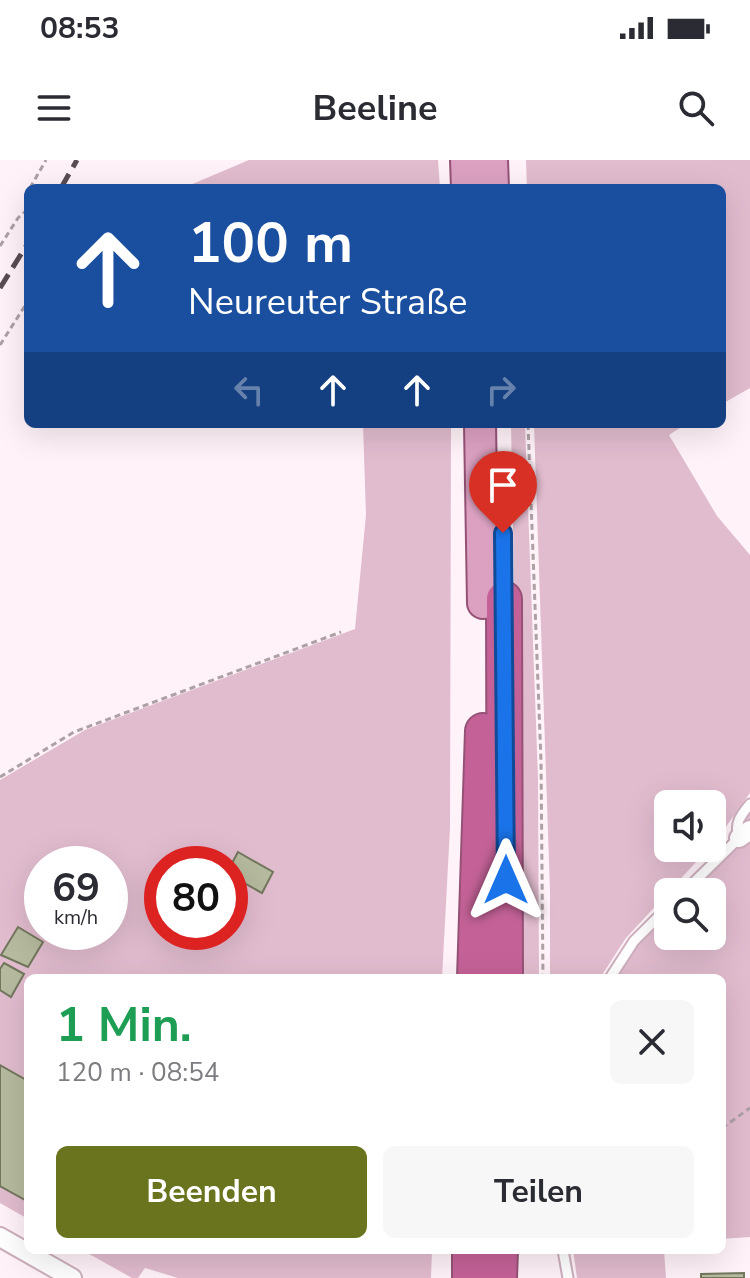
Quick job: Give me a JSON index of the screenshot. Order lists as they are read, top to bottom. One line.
{"page":{"status":"08:53","header":"Beeline","turn":["100 m","Neureuter Straße"],"speed":"69 km/h","limit":"80","heading":["1 Min.","120 m · 08:54"],"buttons":["Beenden","Teilen"]}}
